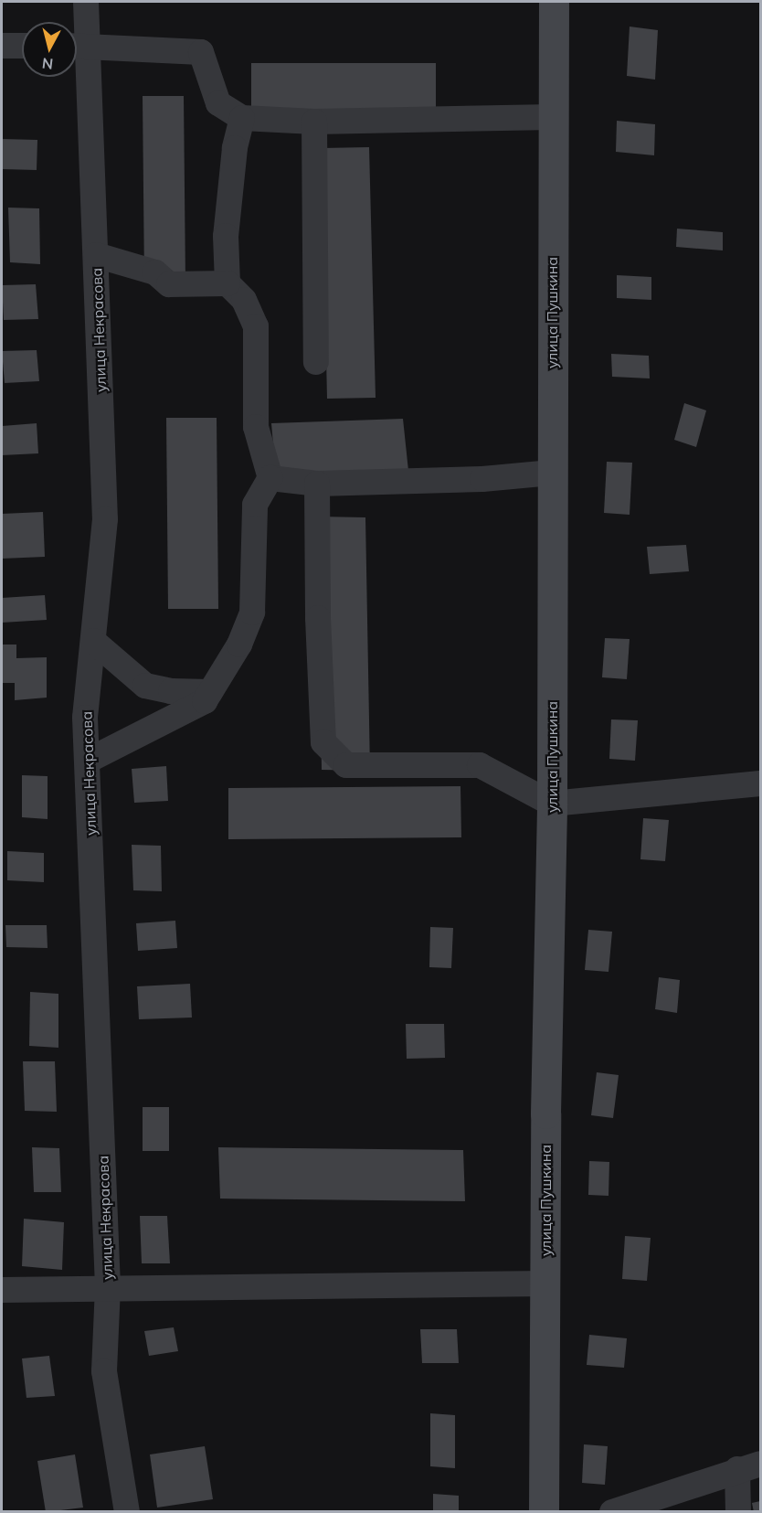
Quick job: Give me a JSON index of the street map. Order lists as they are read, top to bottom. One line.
{"streets":{"main road":["улица Пушкина"],"street":["улица Некрасова"]},"north":"bottom"}
